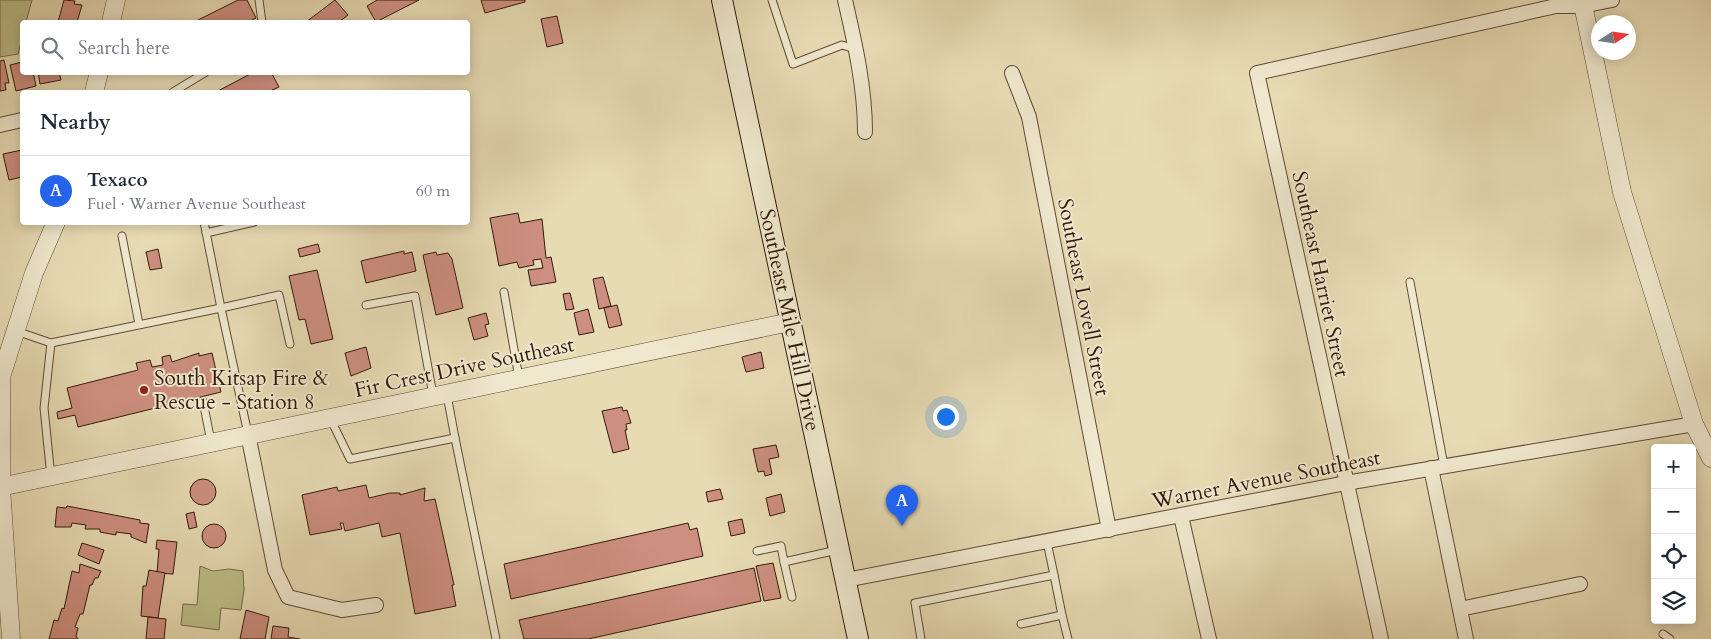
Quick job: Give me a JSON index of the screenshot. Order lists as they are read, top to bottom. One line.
{"streets":{"main road":["Southeast Mile Hill Drive"],"street":["Southeast Harriet Street","Southeast Lovell Street","Fir Crest Drive Southeast","Warner Avenue Southeast"]},"crossings":[["Southeast Harriet Street","Warner Avenue Southeast"],["Southeast Lovell Street","Warner Avenue Southeast"],["Southeast Mile Hill Drive","Fir Crest Drive Southeast"],["Southeast Mile Hill Drive","Warner Avenue Southeast"]],"places":["South Kitsap Fire & Rescue - Station 8"],"north":"right","page":{"search":"Search here","heading":"Nearby","list":[{"mark":"A","name":"Texaco","note":"Fuel · Warner Avenue Southeast","value":"60 m"}],"map_buttons":["+","−"],"pins":"A"}}
